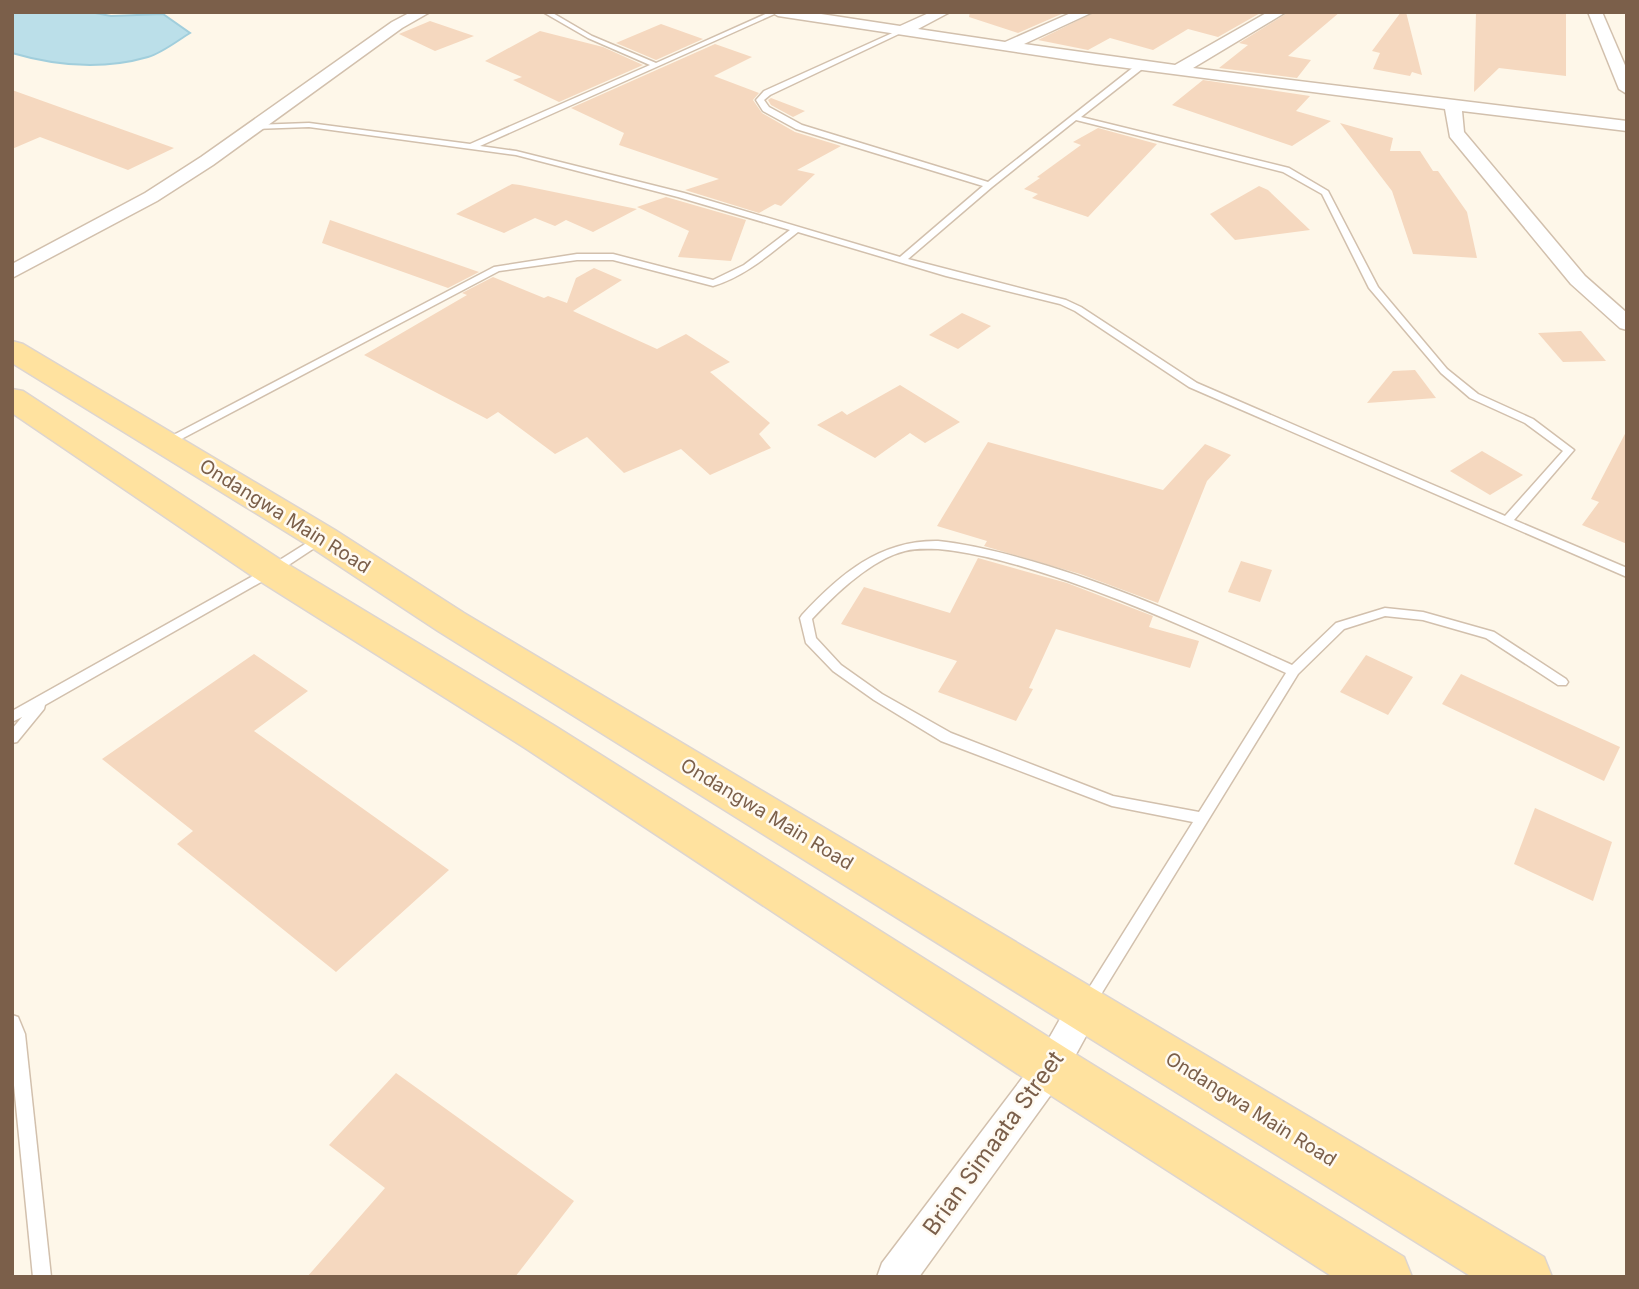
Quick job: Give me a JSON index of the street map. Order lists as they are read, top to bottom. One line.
{"streets":{"main road":["Ondangwa Main Road"],"street":["Brian Simaata Street"]},"crossings":[["Ondangwa Main Road","Brian Simaata Street"]]}
